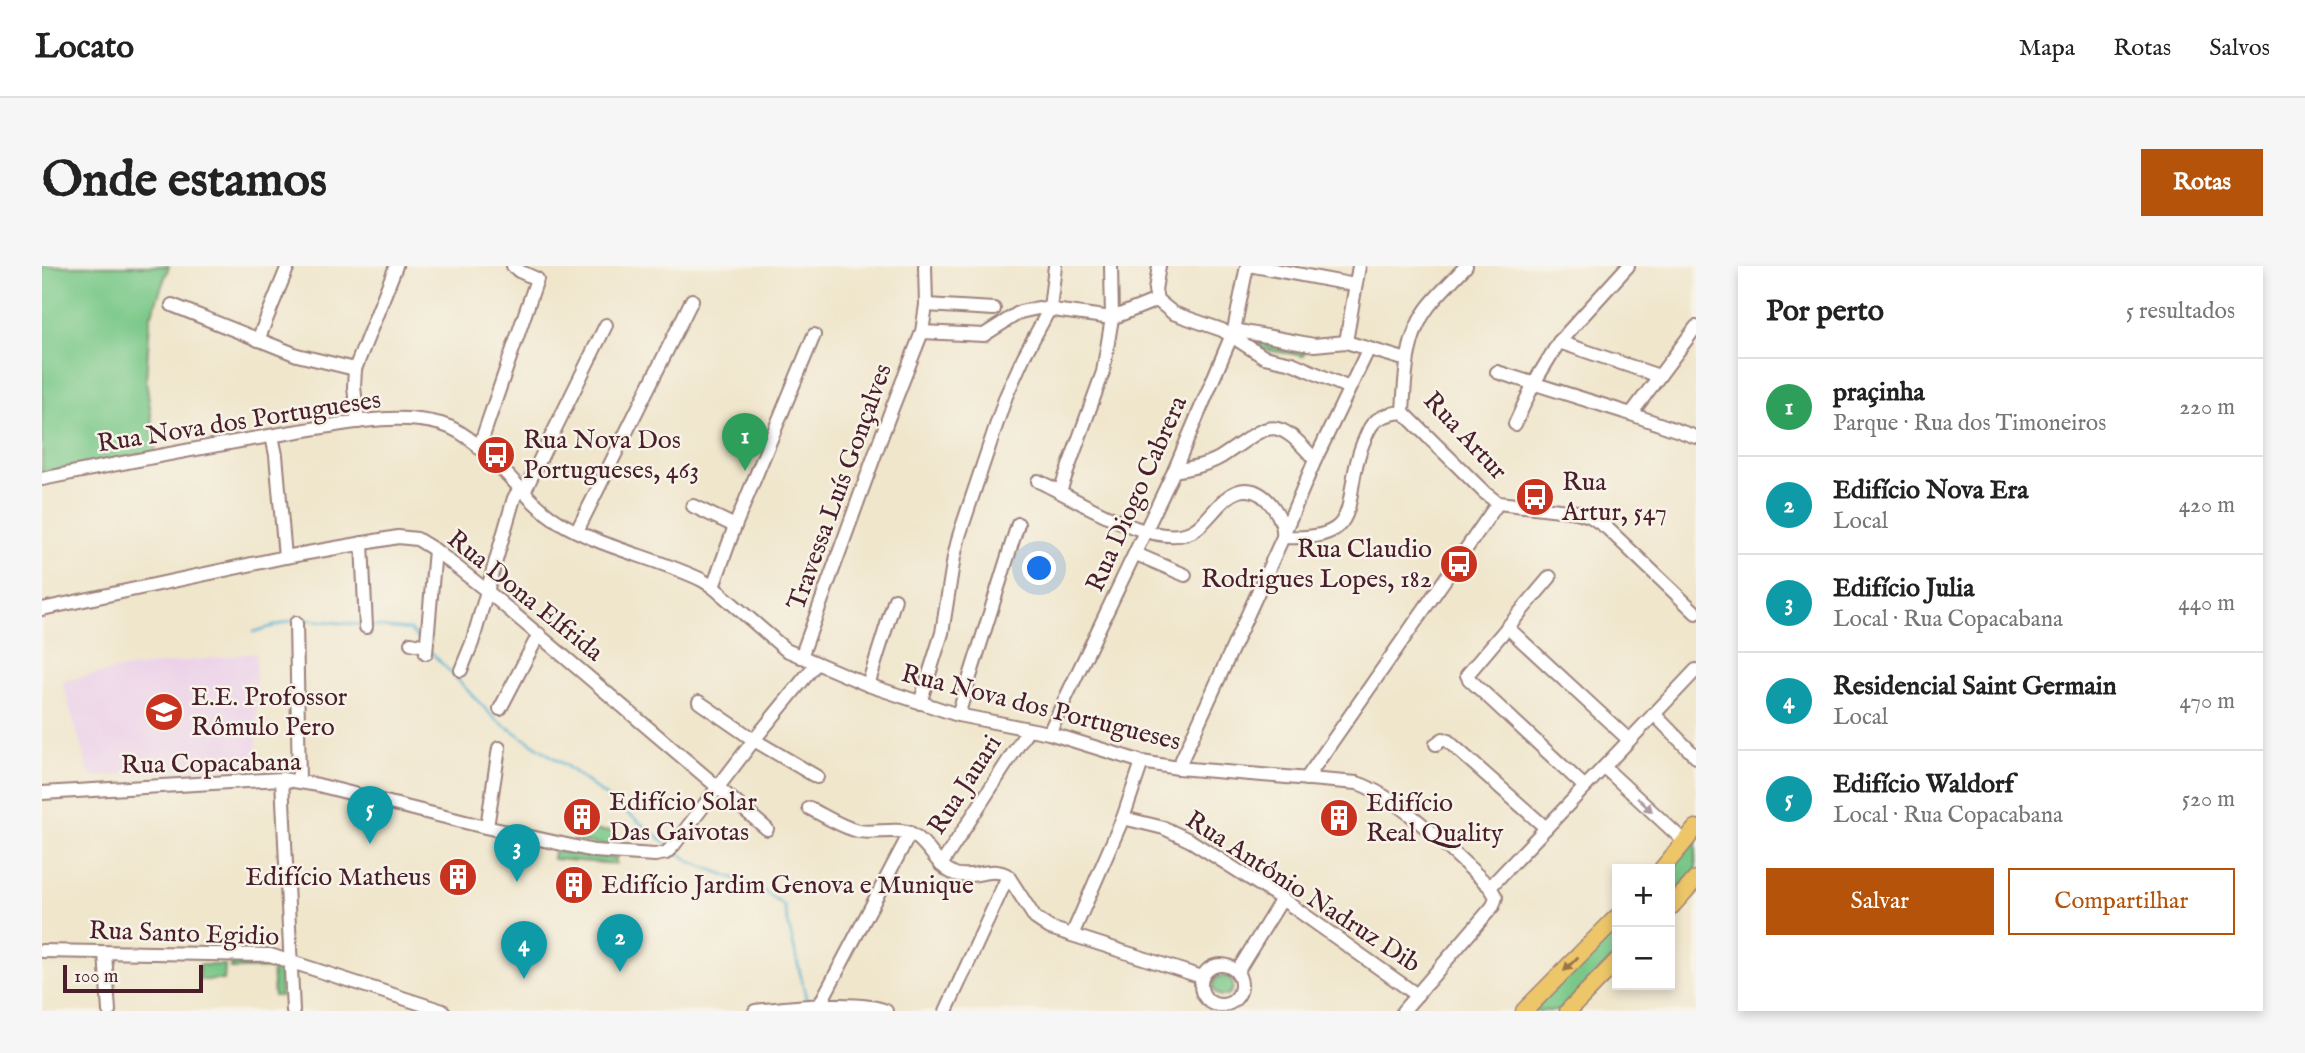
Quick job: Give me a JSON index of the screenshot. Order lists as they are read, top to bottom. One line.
{"streets":{"street":["Rua Nova dos Portugueses","Rua Artur","Travessa Luís Gonçalves","Rua Diogo Cabrera","Rua Dona Elfrida","Rua Copacabana","Rua Jauari","Rua Antônio Nadruz Dib","Rua Santo Egidio"]},"crossings":[["Rua Nova dos Portugueses","Travessa Luís Gonçalves"],["Rua Nova dos Portugueses","Rua Diogo Cabrera"],["Rua Nova dos Portugueses","Rua Jauari"],["Rua Dona Elfrida","Rua Copacabana"]],"places":{"bus stop":["Rua Nova Dos Portugueses, 463","Rua Artur, 547","Rua Claudio Rodrigues Lopes, 182"],"school or university":["E.E. Profossor Rômulo Pero"],"building":["Edifício Solar Das Gaivotas","Edifício Real Quality","Edifício Matheus","Edifício Jardim Genova e Munique"]},"scale_bar":"100 m","page":{"header":"Locato","nav":["Mapa","Rotas","Salvos"],"buttons":["Rotas",["Salvar","Compartilhar"]],"title":"Onde estamos","heading":["Por perto","5 resultados"],"list":[{"mark":"1","name":"praçinha","note":"Parque · Rua dos Timoneiros","value":"220 m"},{"mark":"2","name":"Edifício Nova Era","note":"Local","value":"420 m"},{"mark":"3","name":"Edifício Julia","note":"Local · Rua Copacabana","value":"440 m"},{"mark":"4","name":"Residencial Saint Germain","note":"Local","value":"470 m"},{"mark":"5","name":"Edifício Waldorf","note":"Local · Rua Copacabana","value":"520 m"}],"pins":["1","5","3","2","4"],"map_buttons":["+","−"],"scale":"100 m"}}
